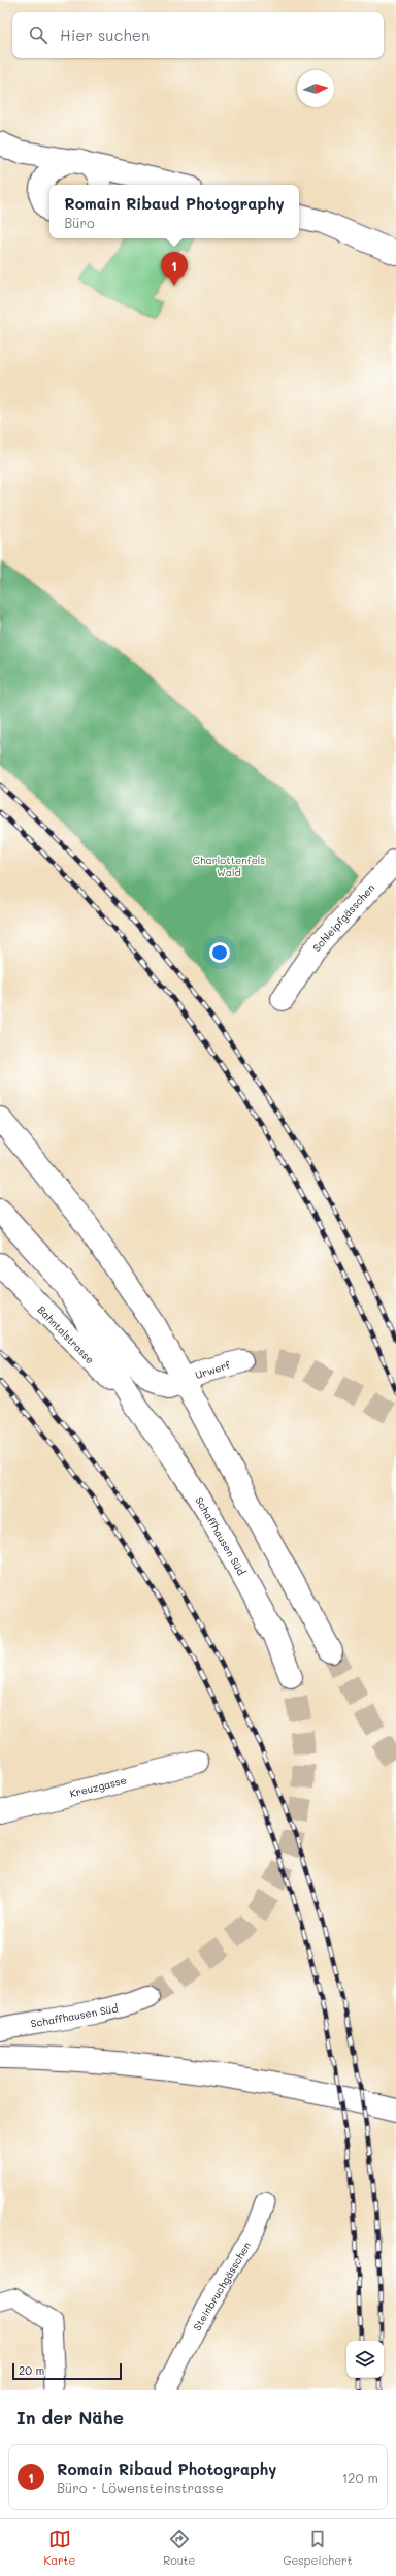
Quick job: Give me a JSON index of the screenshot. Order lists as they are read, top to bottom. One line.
{"streets":{"main road":["Schleipfgässchen","Bahntalstrasse","Urwerf","Schaffhausen Süd","Kreuzgasse"],"lane":["Steinbruchgässchen"]},"crossings":[["Bahntalstrasse","Schaffhausen Süd"]],"parks":["Charlottenfels Wald"],"scale_bar":"20 m","north":"right","page":{"search":"Hier suchen","popup":["Romain Ribaud Photography","Büro"],"pins":"1","scale":"20 m","heading":"In der Nähe","list":[{"mark":"1","name":"Romain Ribaud Photography","note":"Büro · Löwensteinstrasse","value":"120 m"}],"nav":["Karte","Route","Gespeichert"]}}
